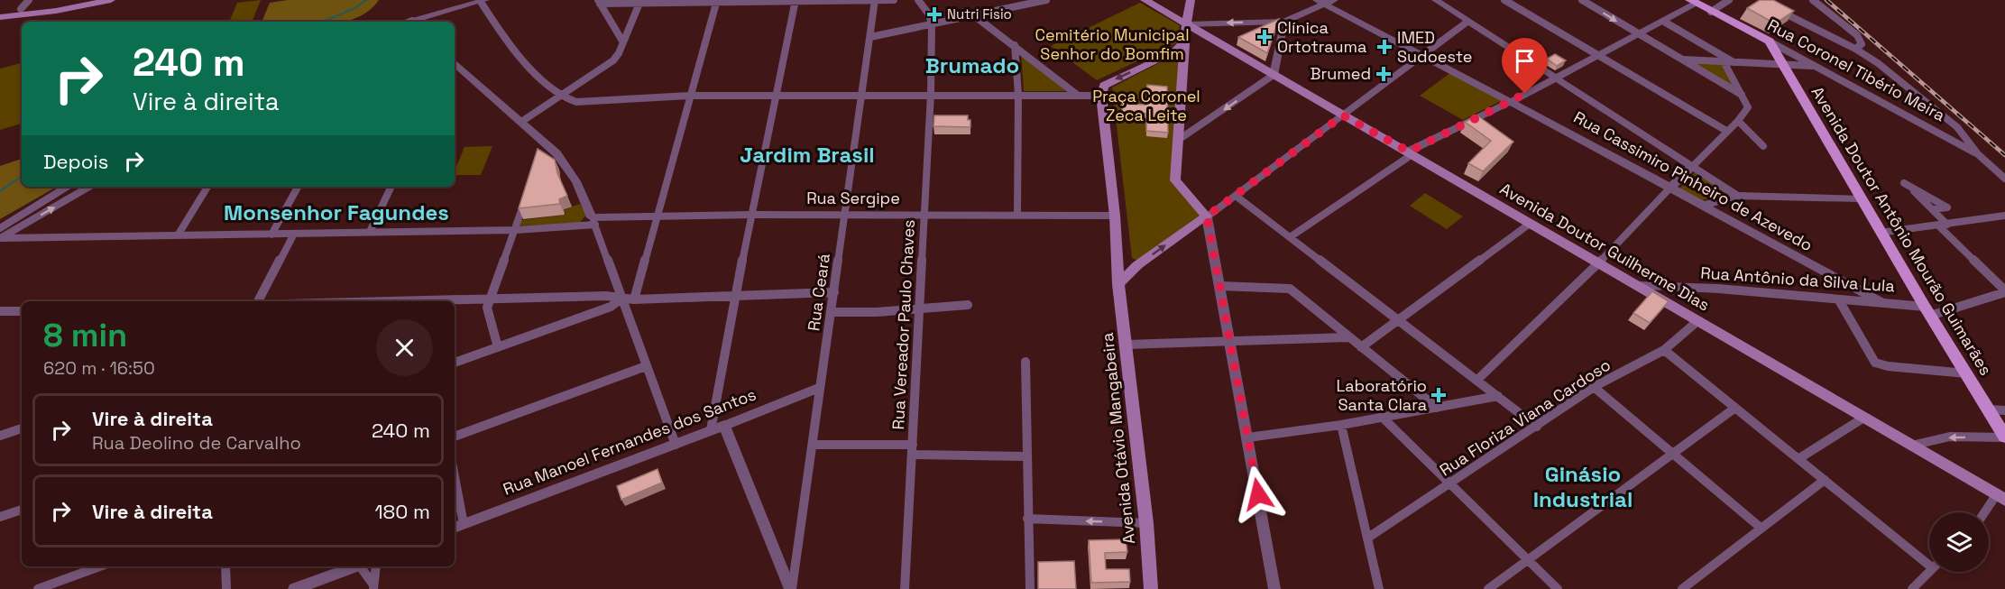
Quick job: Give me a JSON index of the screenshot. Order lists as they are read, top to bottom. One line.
{"streets":{"main road":["Rua Coronel Tibério Meira","Avenida Doutor Antônio Mourão Guimarães","Avenida Doutor Guilherme Dias","Avenida Otávio Mangabeira"],"street":["Rua Cassimiro Pinheiro de Azevedo","Rua Sergipe","Rua Antônio da Silva Lula","Rua Ceará","Rua Vereador Paulo Chaves","Rua Floriza Viana Cardoso","Rua Manoel Fernandes dos Santos"]},"crossings":[["Rua Coronel Tibério Meira","Avenida Doutor Antônio Mourão Guimarães"],["Rua Cassimiro Pinheiro de Azevedo","Rua Antônio da Silva Lula"],["Rua Sergipe","Rua Ceará"],["Rua Sergipe","Rua Vereador Paulo Chaves"],["Avenida Doutor Antônio Mourão Guimarães","Rua Antônio da Silva Lula"],["Avenida Doutor Guilherme Dias","Rua Antônio da Silva Lula"],["Avenida Doutor Guilherme Dias","Rua Floriza Viana Cardoso"],["Rua Ceará","Rua Manoel Fernandes dos Santos"]],"districts":["Brumado","Jardim Brasil","Monsenhor Fagundes","Ginásio Industrial"],"parks":["Cemitério Municipal Senhor do Bomfim","Praça Coronel Zeca Leite"],"places":{"health":["Nutri Fisio","Clínica Ortotrauma","IMED Sudoeste","Brumed","Laboratório Santa Clara"]},"page":{"turn":["240 m","Vire à direita"],"then":"Depois","heading":["8 min","620 m · 16:50"],"list":[{"name":"Vire à direita","note":"Rua Deolino de Carvalho","value":"240 m"},{"name":"Vire à direita","value":"180 m"}]}}
